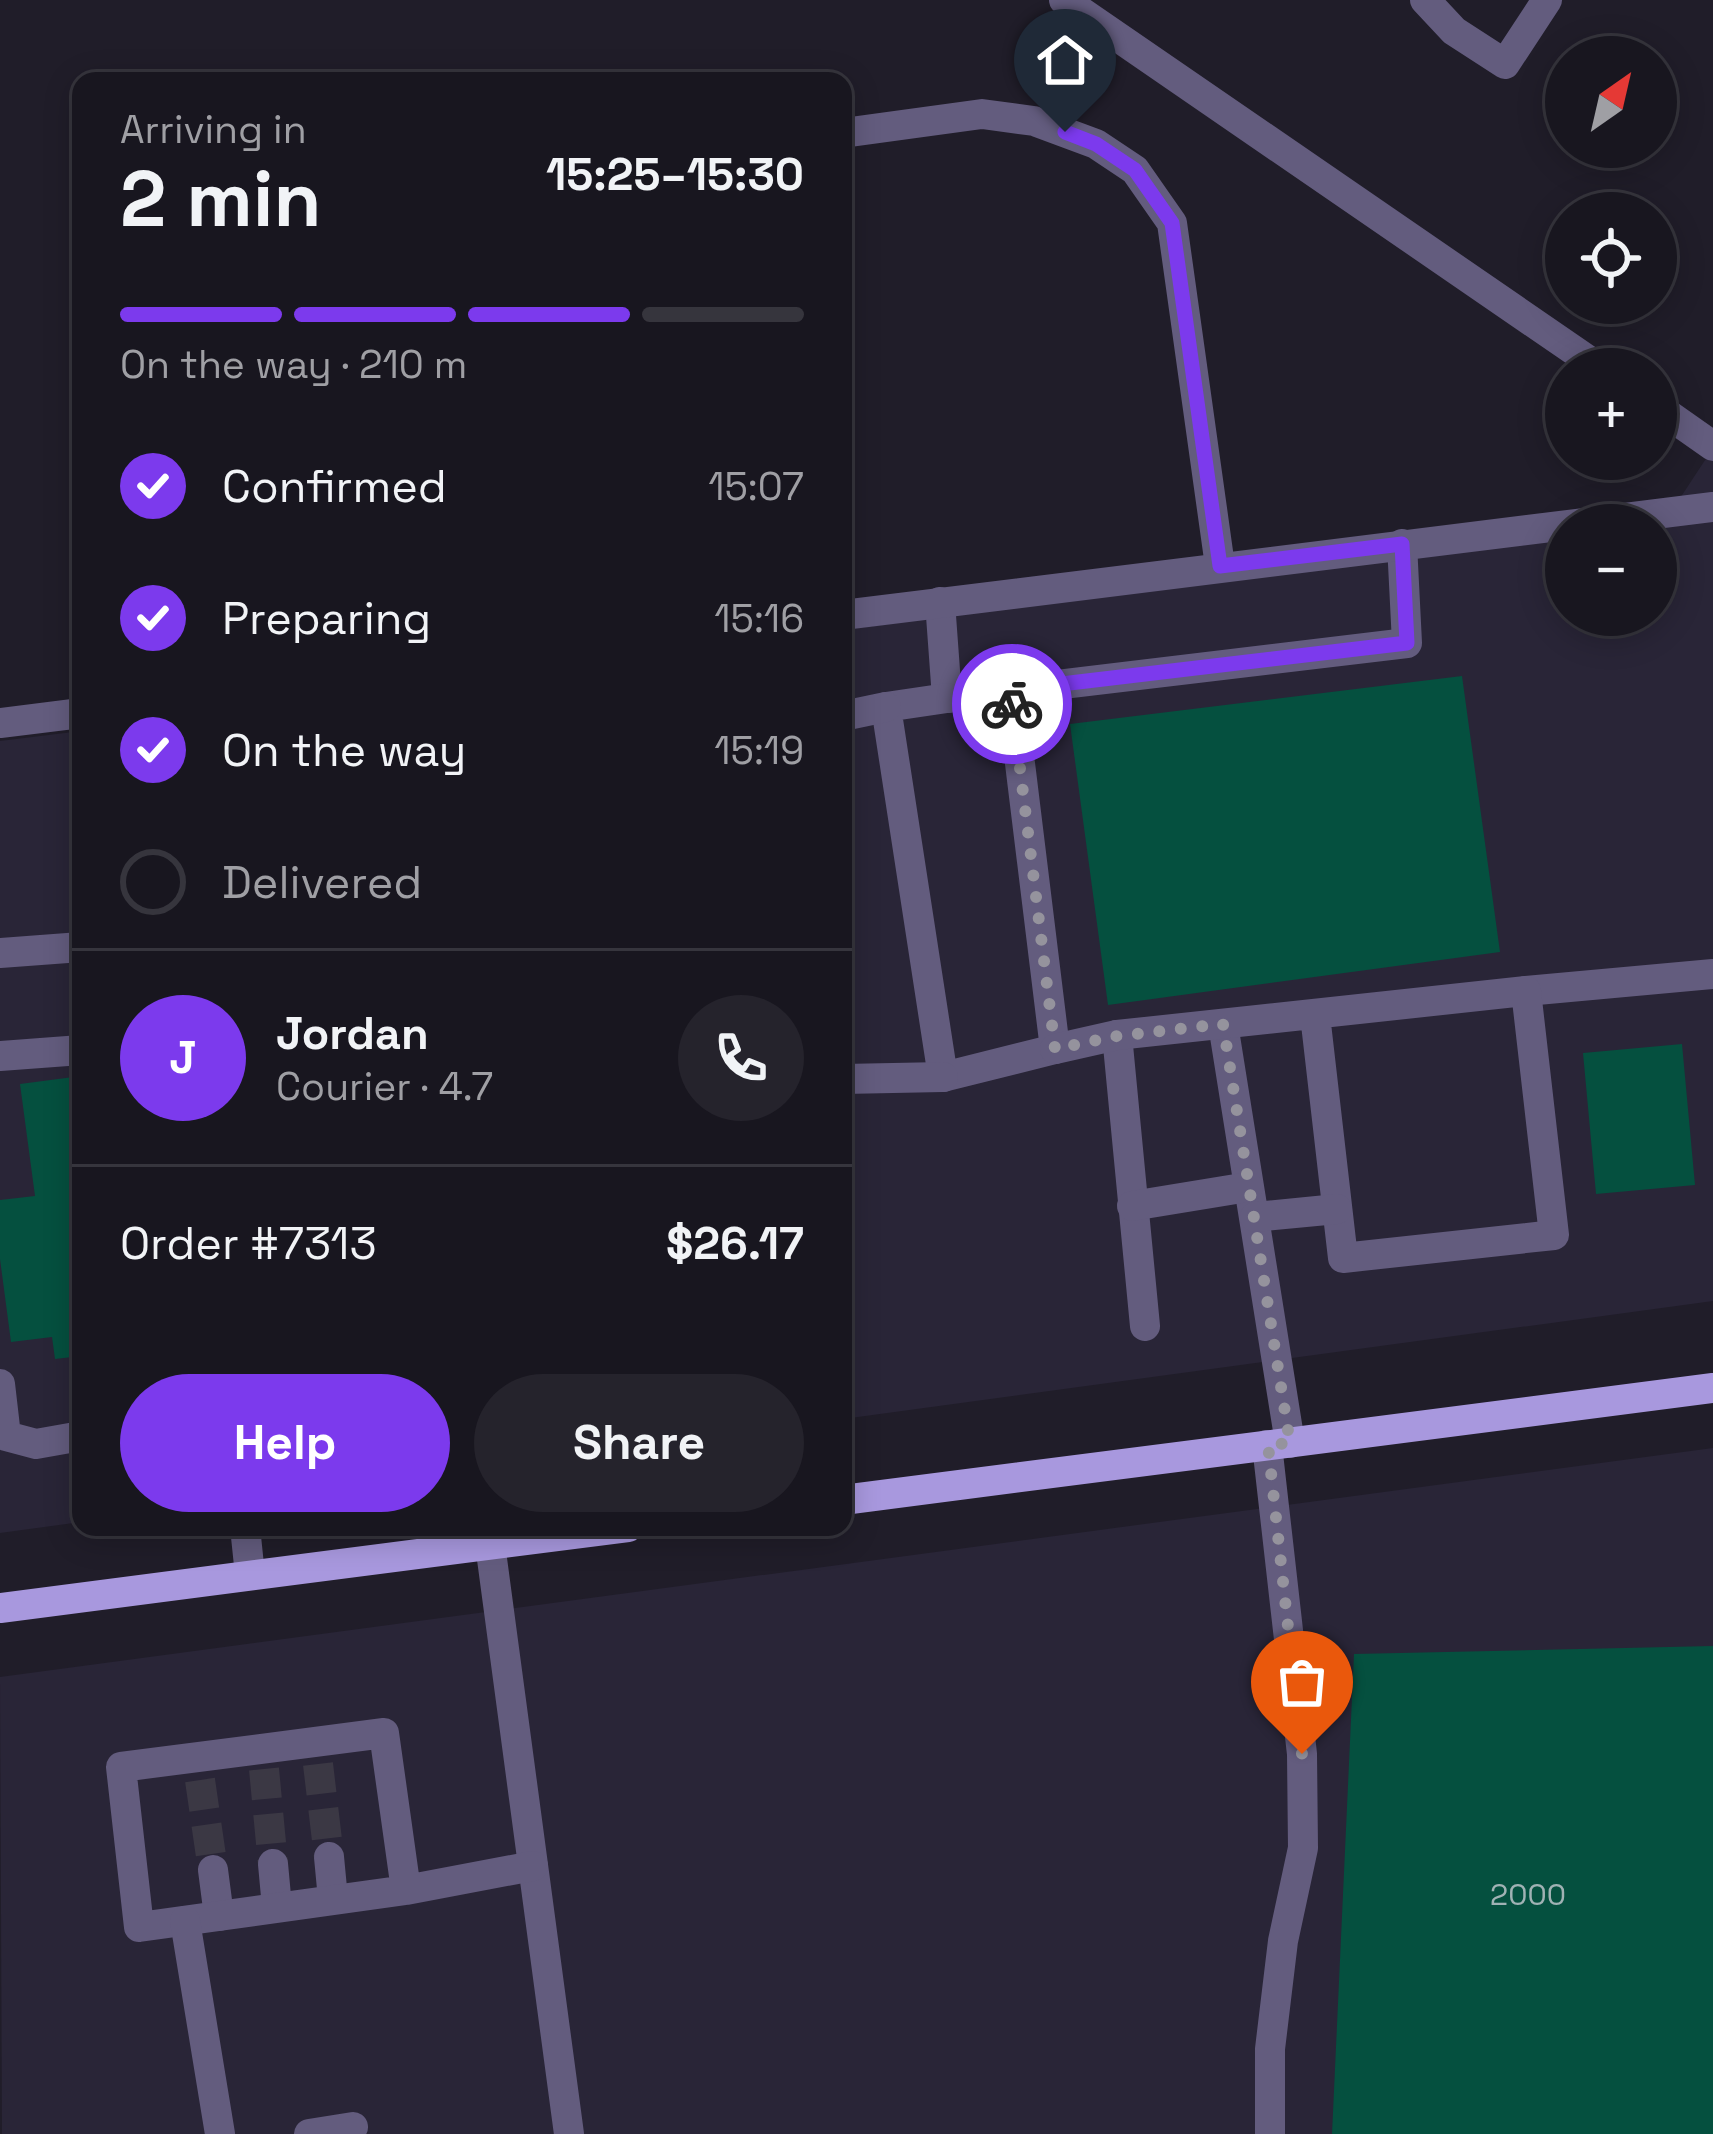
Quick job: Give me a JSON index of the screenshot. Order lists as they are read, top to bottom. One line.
{"house_numbers":["2000"],"north":"top right","page":{"map_buttons":["+","−"],"heading":["2 min","Arriving in","15:25–15:30"],"panel":["Jordan","Courier · 4.7","Order #7313","$26.17"],"bar":"On the way · 210 m","list":[["Confirmed","15:07"],["Preparing","15:16"],["On the way","15:19"],"Delivered"],"round":"J","buttons":["Help","Share"]}}
